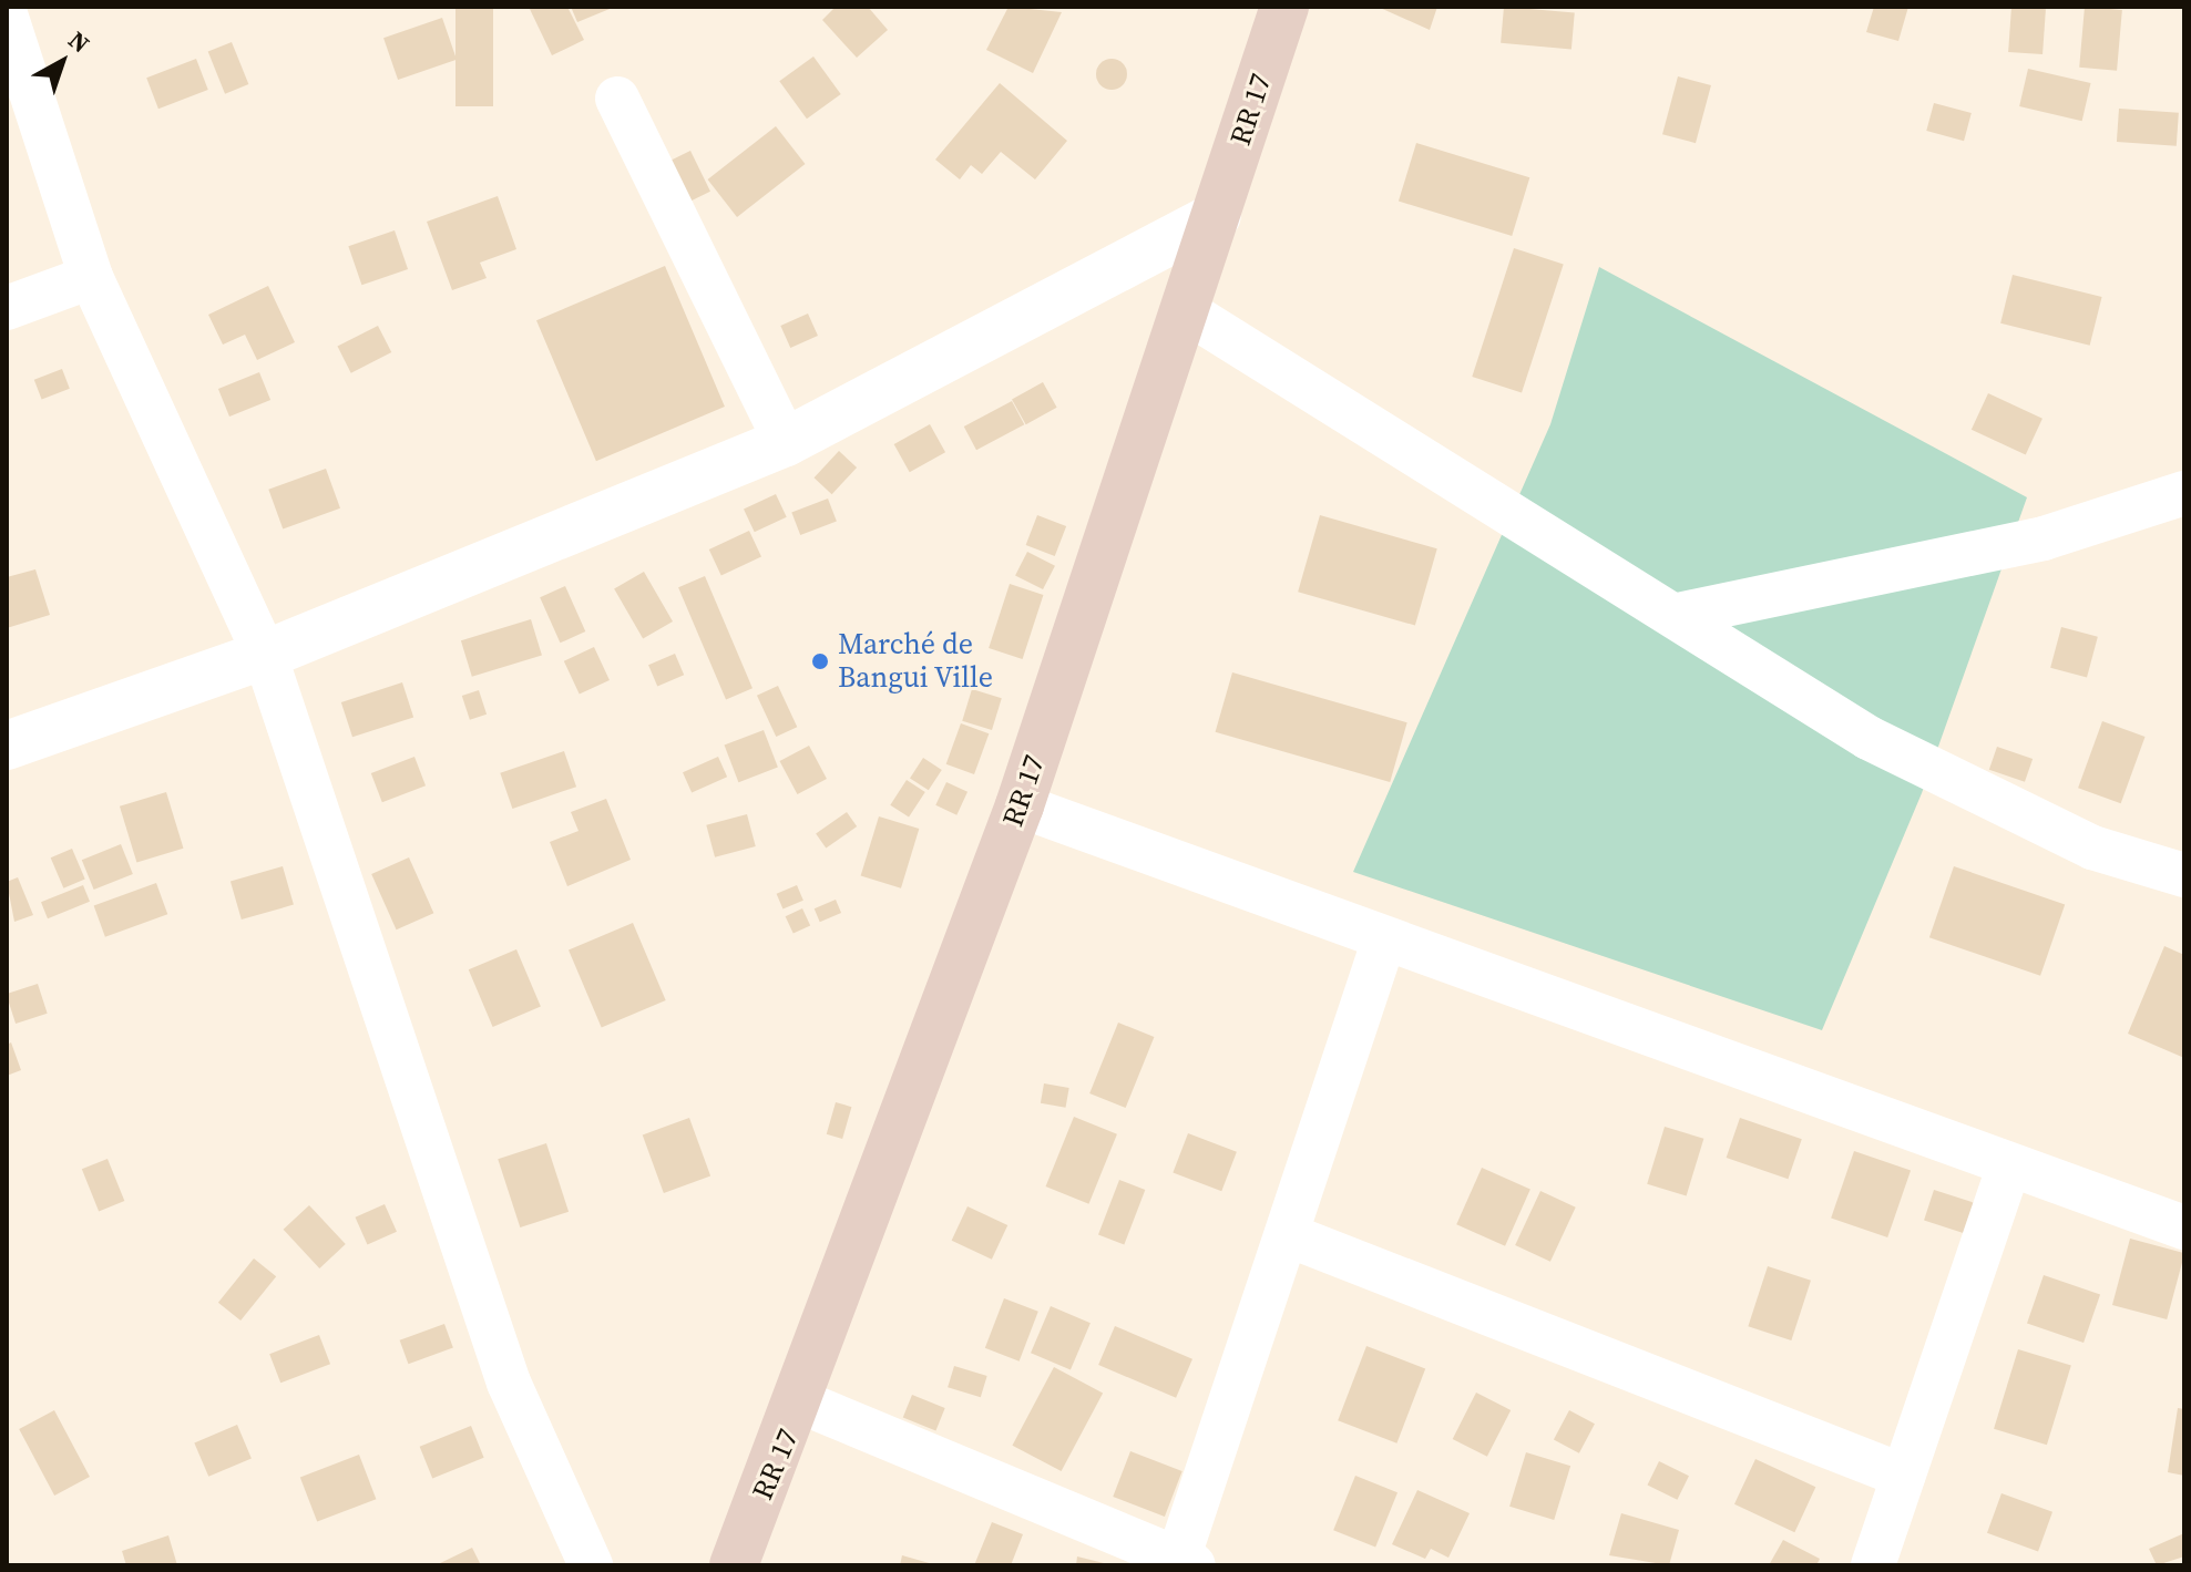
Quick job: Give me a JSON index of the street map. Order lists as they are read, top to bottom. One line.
{"streets":{"main road":["RR 17"]},"places":["Marché de Bangui Ville"],"north":"top right"}
